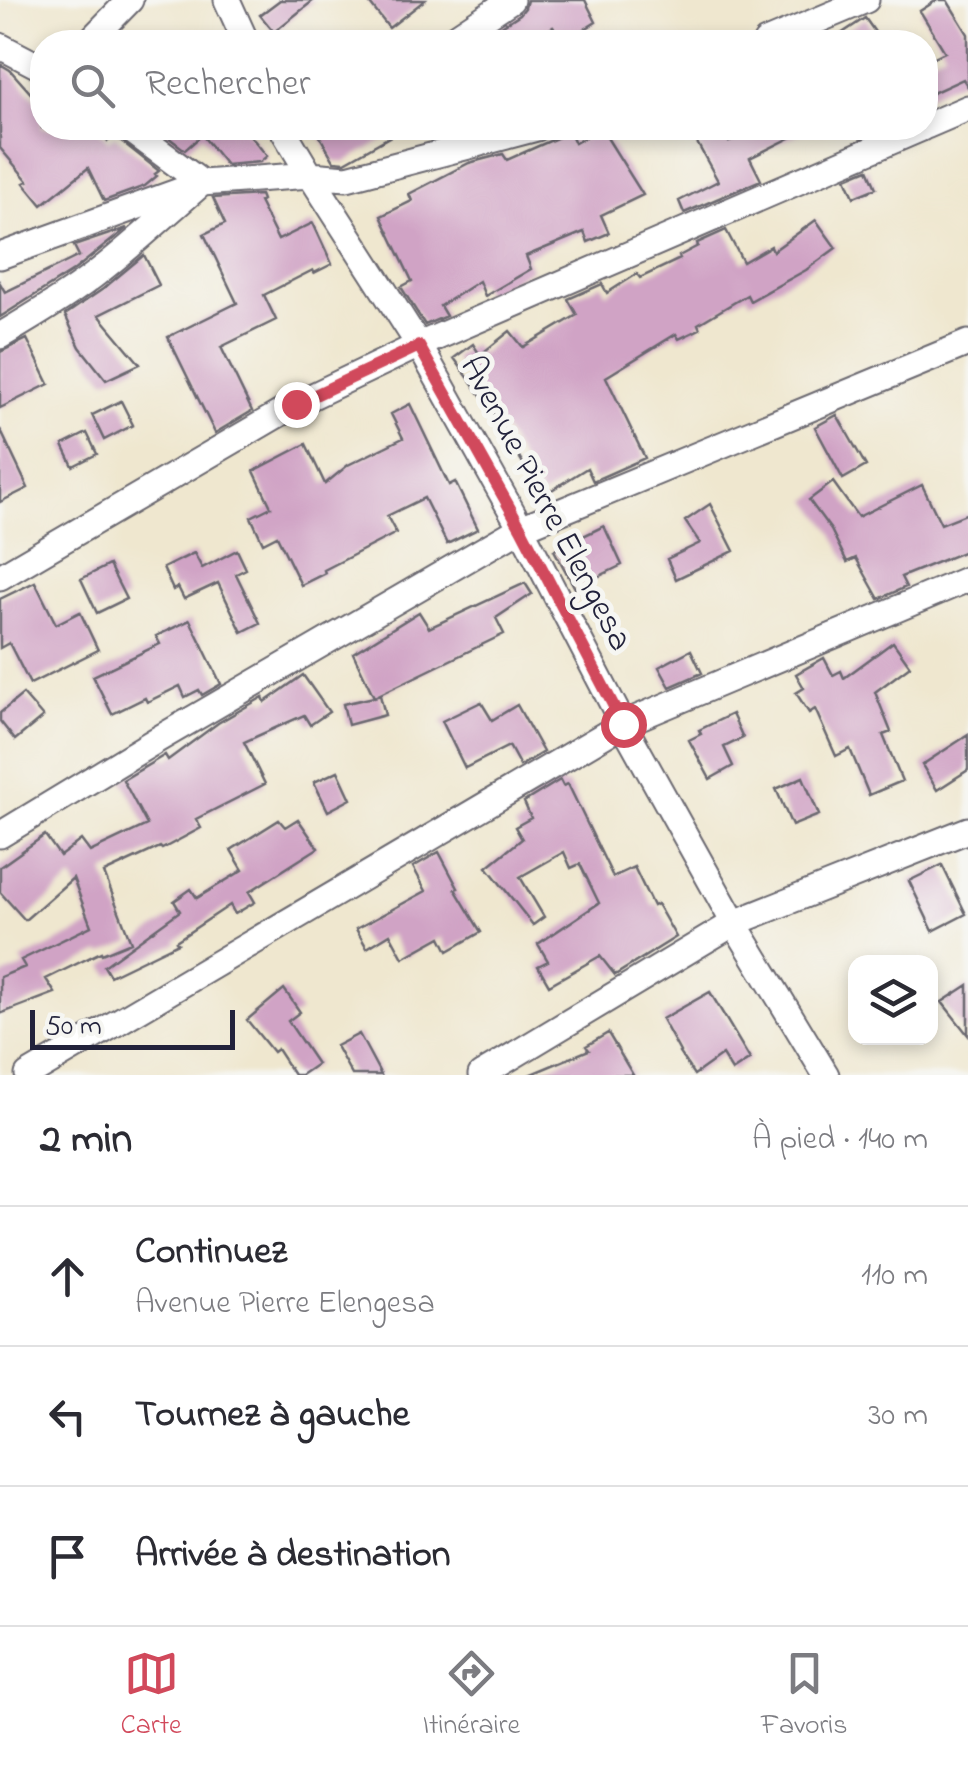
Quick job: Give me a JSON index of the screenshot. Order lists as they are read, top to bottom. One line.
{"streets":{"street":["Avenue Pierre Elengesa"]},"scale_bar":"50 m","page":{"search":"Rechercher","scale":"50 m","heading":["2 min","À pied · 140 m"],"list":[["Continuez","Avenue Pierre Elengesa","110 m"],["Tournez à gauche","30 m"],"Arrivée à destination"],"nav":["Carte","Itinéraire","Favoris"]}}
